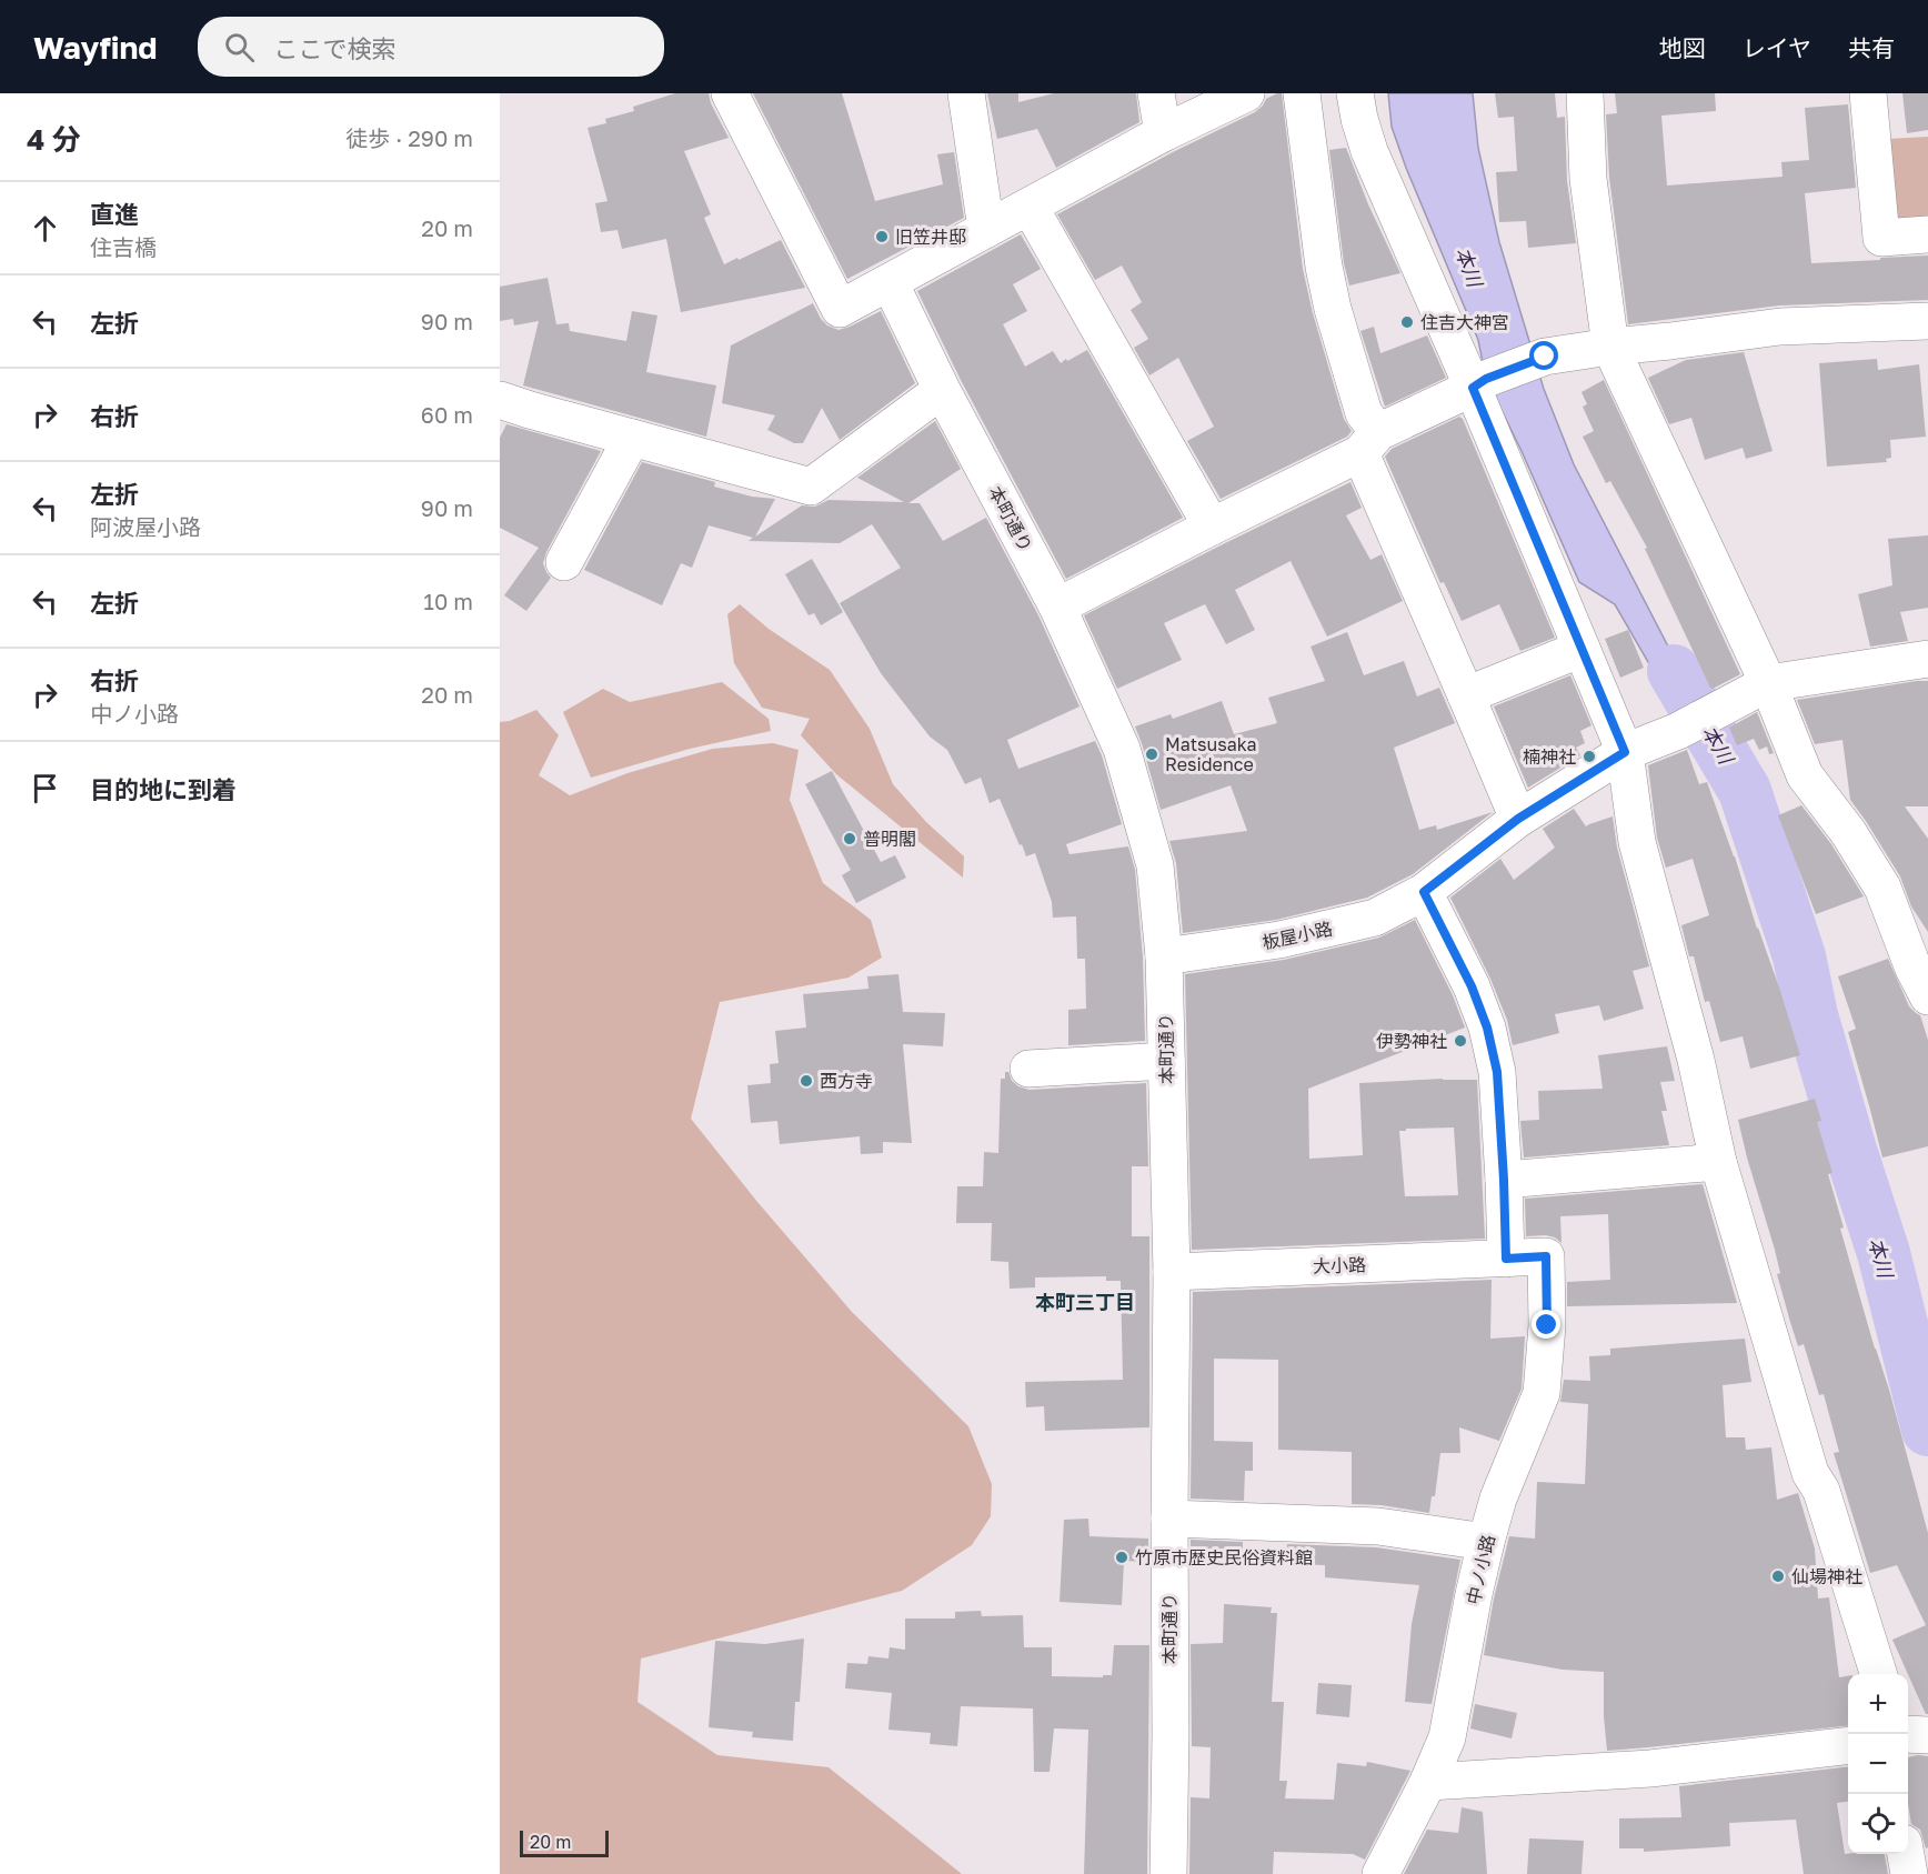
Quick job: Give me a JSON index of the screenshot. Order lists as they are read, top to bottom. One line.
{"streets":{"street":["本町通り","板屋小路","大小路","中ノ小路"]},"crossings":[["本町通り","板屋小路"],["本町通り","大小路"],["大小路","中ノ小路"]],"districts":["本町三丁目"],"water":["本川"],"places":["旧笠井邸","住吉大神宮","Matsusaka Residence","楠神社","普明閣","伊勢神社","西方寺","竹原市歴史民俗資料館","仙場神社"],"scale_bar":"20 m","page":{"header":"Wayfind","search":"ここで検索","nav":["地図","レイヤ","共有"],"heading":["4 分","徒歩 · 290 m"],"list":[["直進","住吉橋","20 m"],["左折","90 m"],["右折","60 m"],["左折","阿波屋小路","90 m"],["左折","10 m"],["右折","中ノ小路","20 m"],"目的地に到着"],"map_buttons":["+","−"],"scale":"20 m"}}
